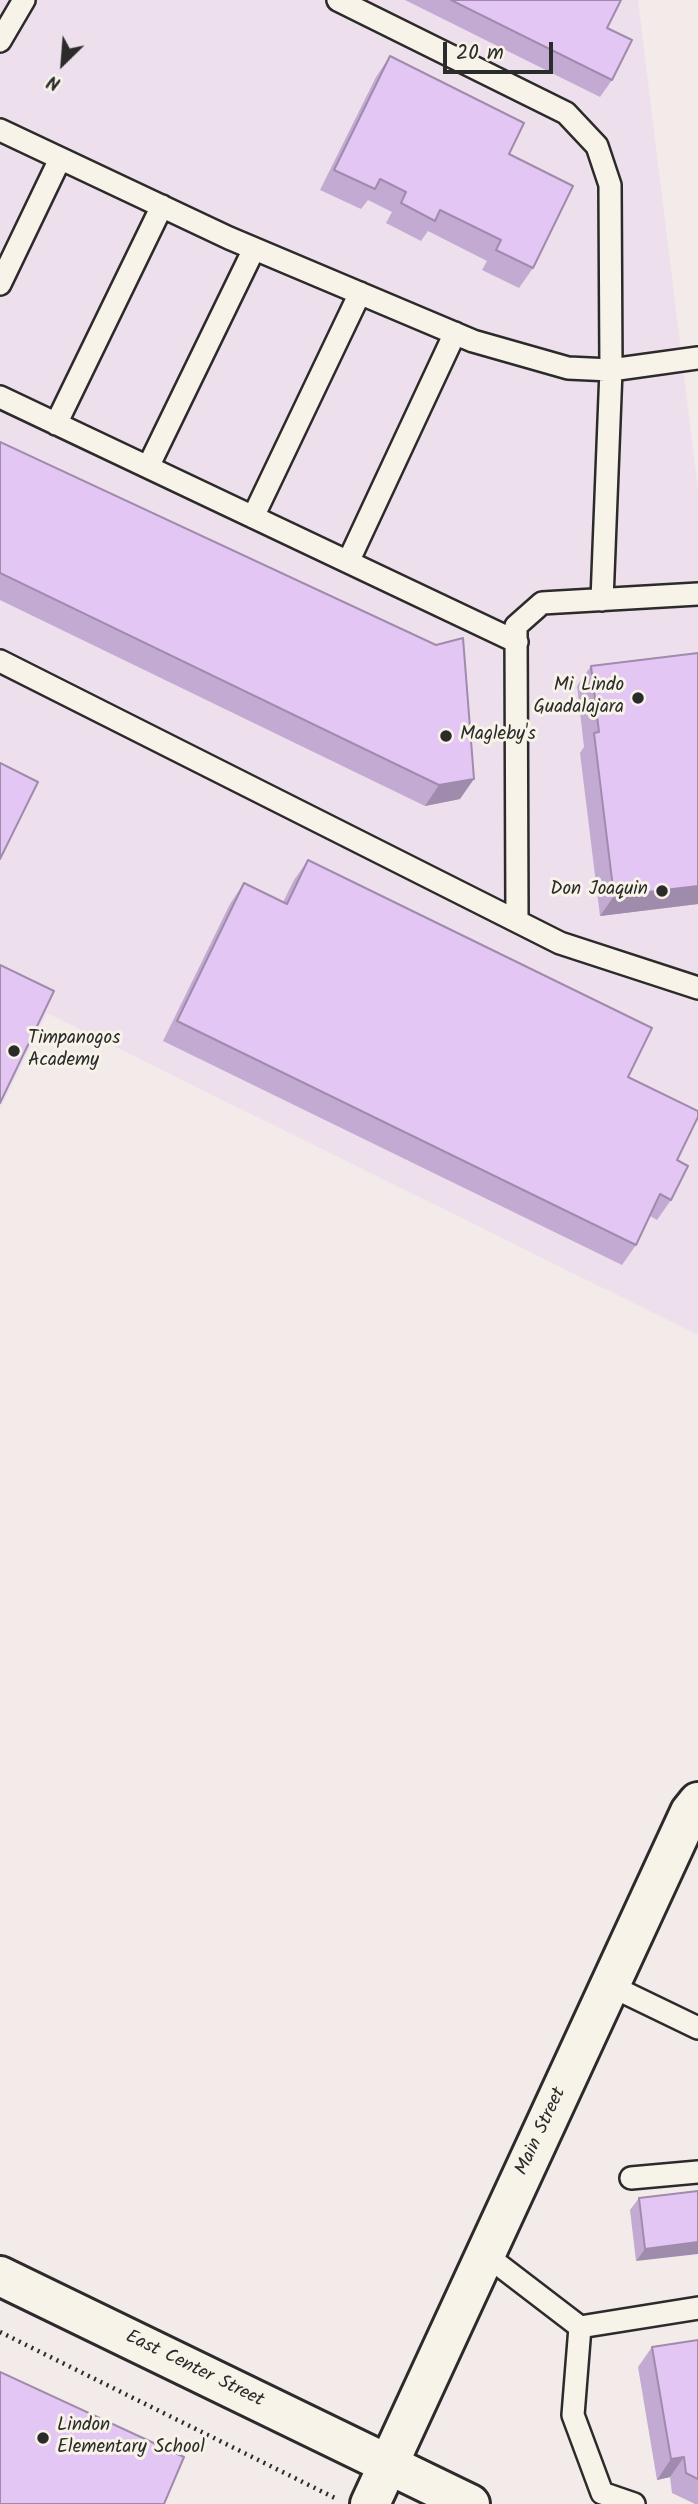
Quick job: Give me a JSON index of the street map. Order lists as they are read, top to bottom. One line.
{"streets":{"street":["Main Street","East Center Street"]},"crossings":[["Main Street","East Center Street"]],"places":["Mi Lindo Guadalajara","Magleby's","Don Joaquin","Timpanogos Academy","Lindon Elementary School"],"scale_bar":"20 m","north":"bottom left"}
